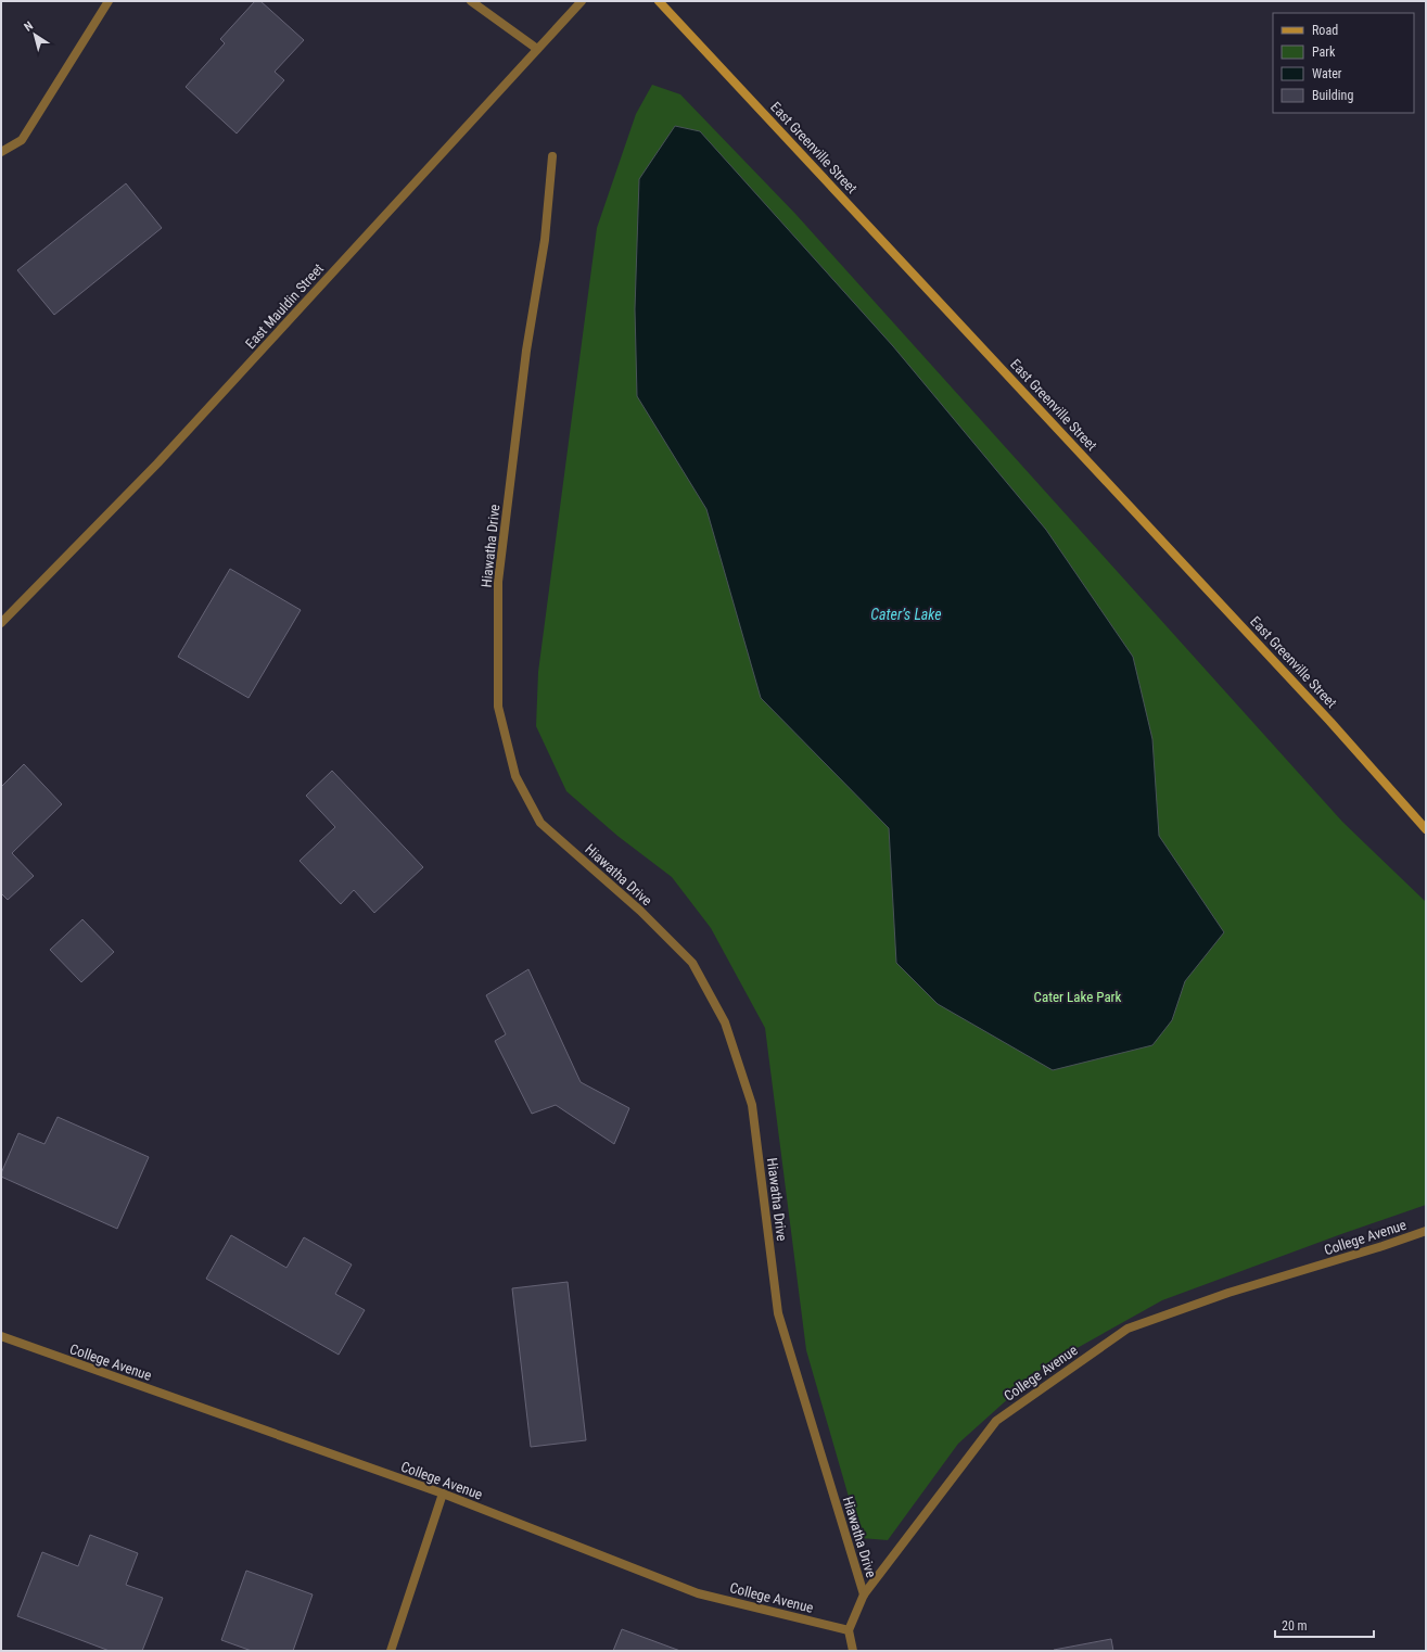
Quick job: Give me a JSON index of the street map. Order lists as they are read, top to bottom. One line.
{"streets":{"main road":["East Greenville Street"],"street":["East Mauldin Street","Hiawatha Drive","College Avenue"]},"crossings":[["Hiawatha Drive","College Avenue"]],"water":["Cater’s Lake"],"parks":["Cater Lake Park"],"legend":["Road","Park","Water","Building"],"scale_bar":"20 m","north":"top left"}
